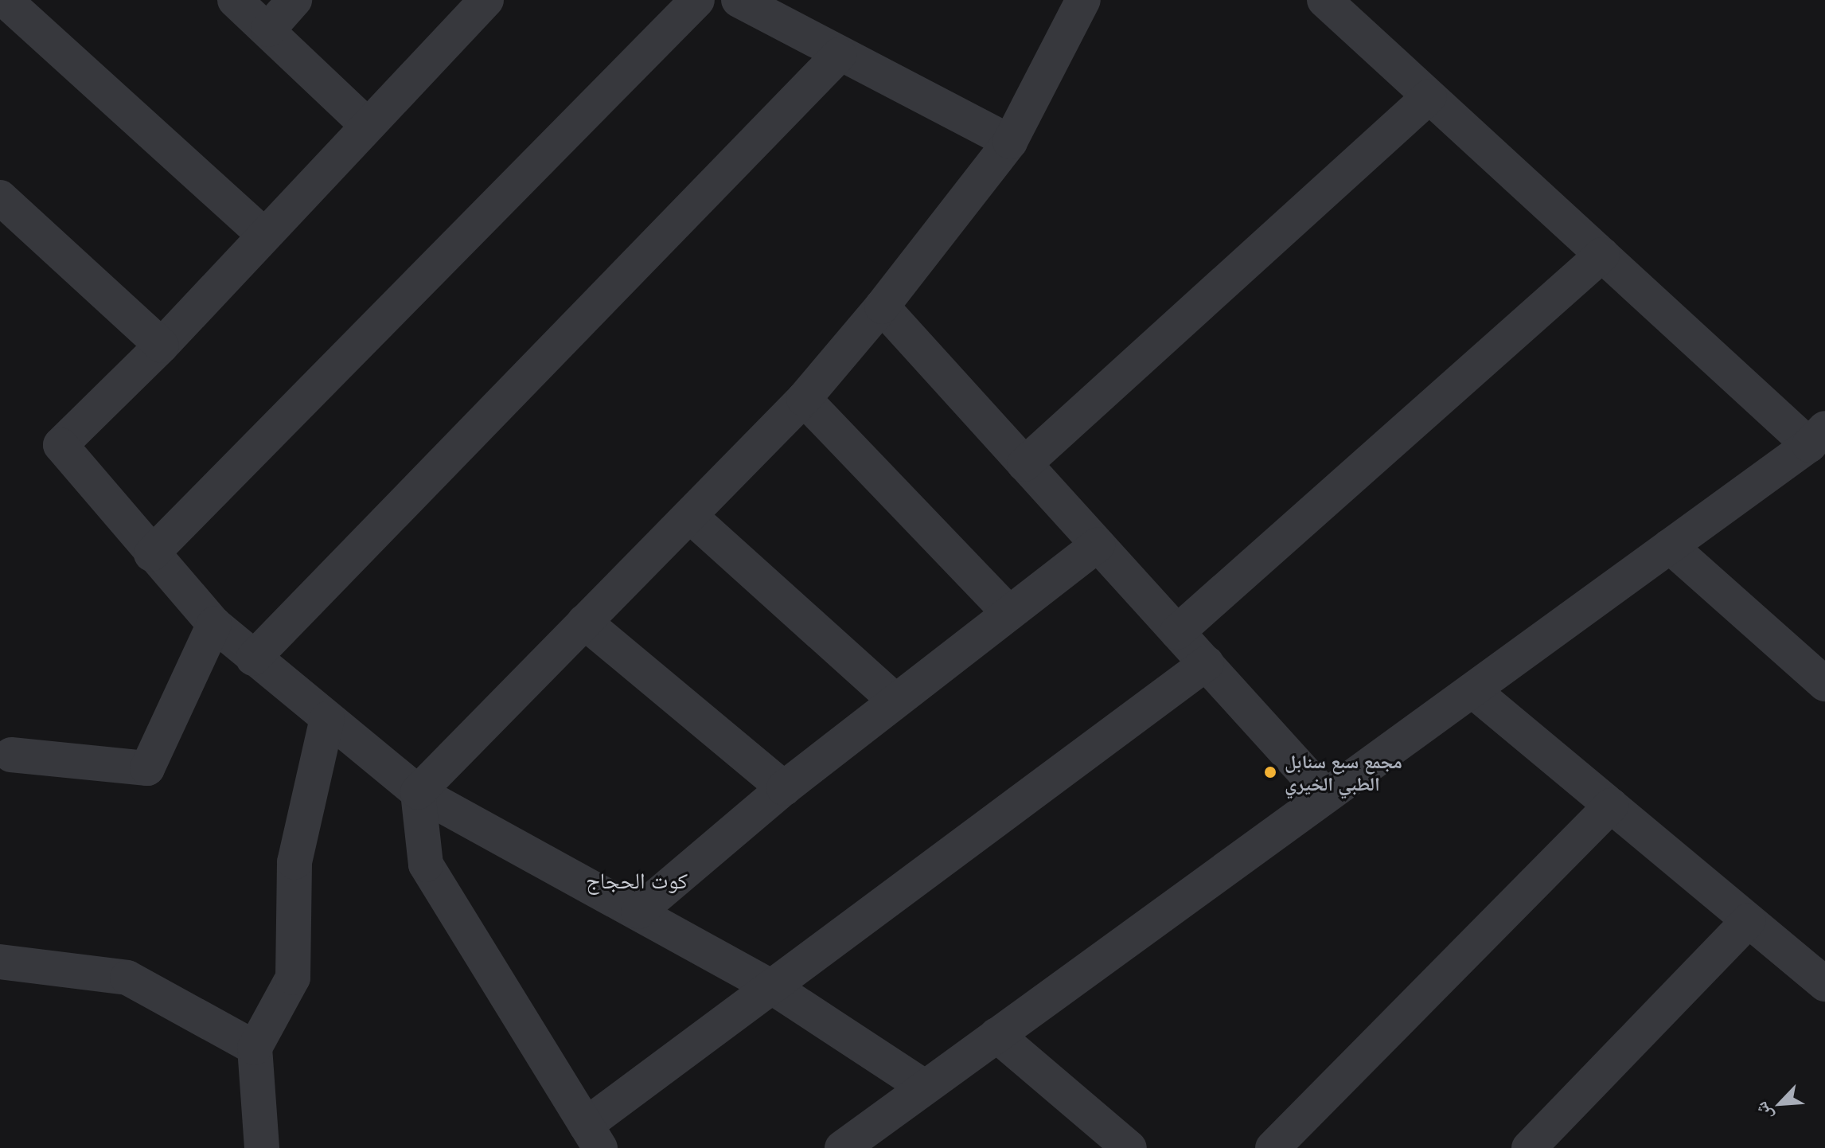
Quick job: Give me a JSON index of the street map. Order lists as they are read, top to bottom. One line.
{"districts":["كوت الحجاج"],"places":["مجمع سبع سنابل الطبي الخيري"],"north":"bottom left"}
